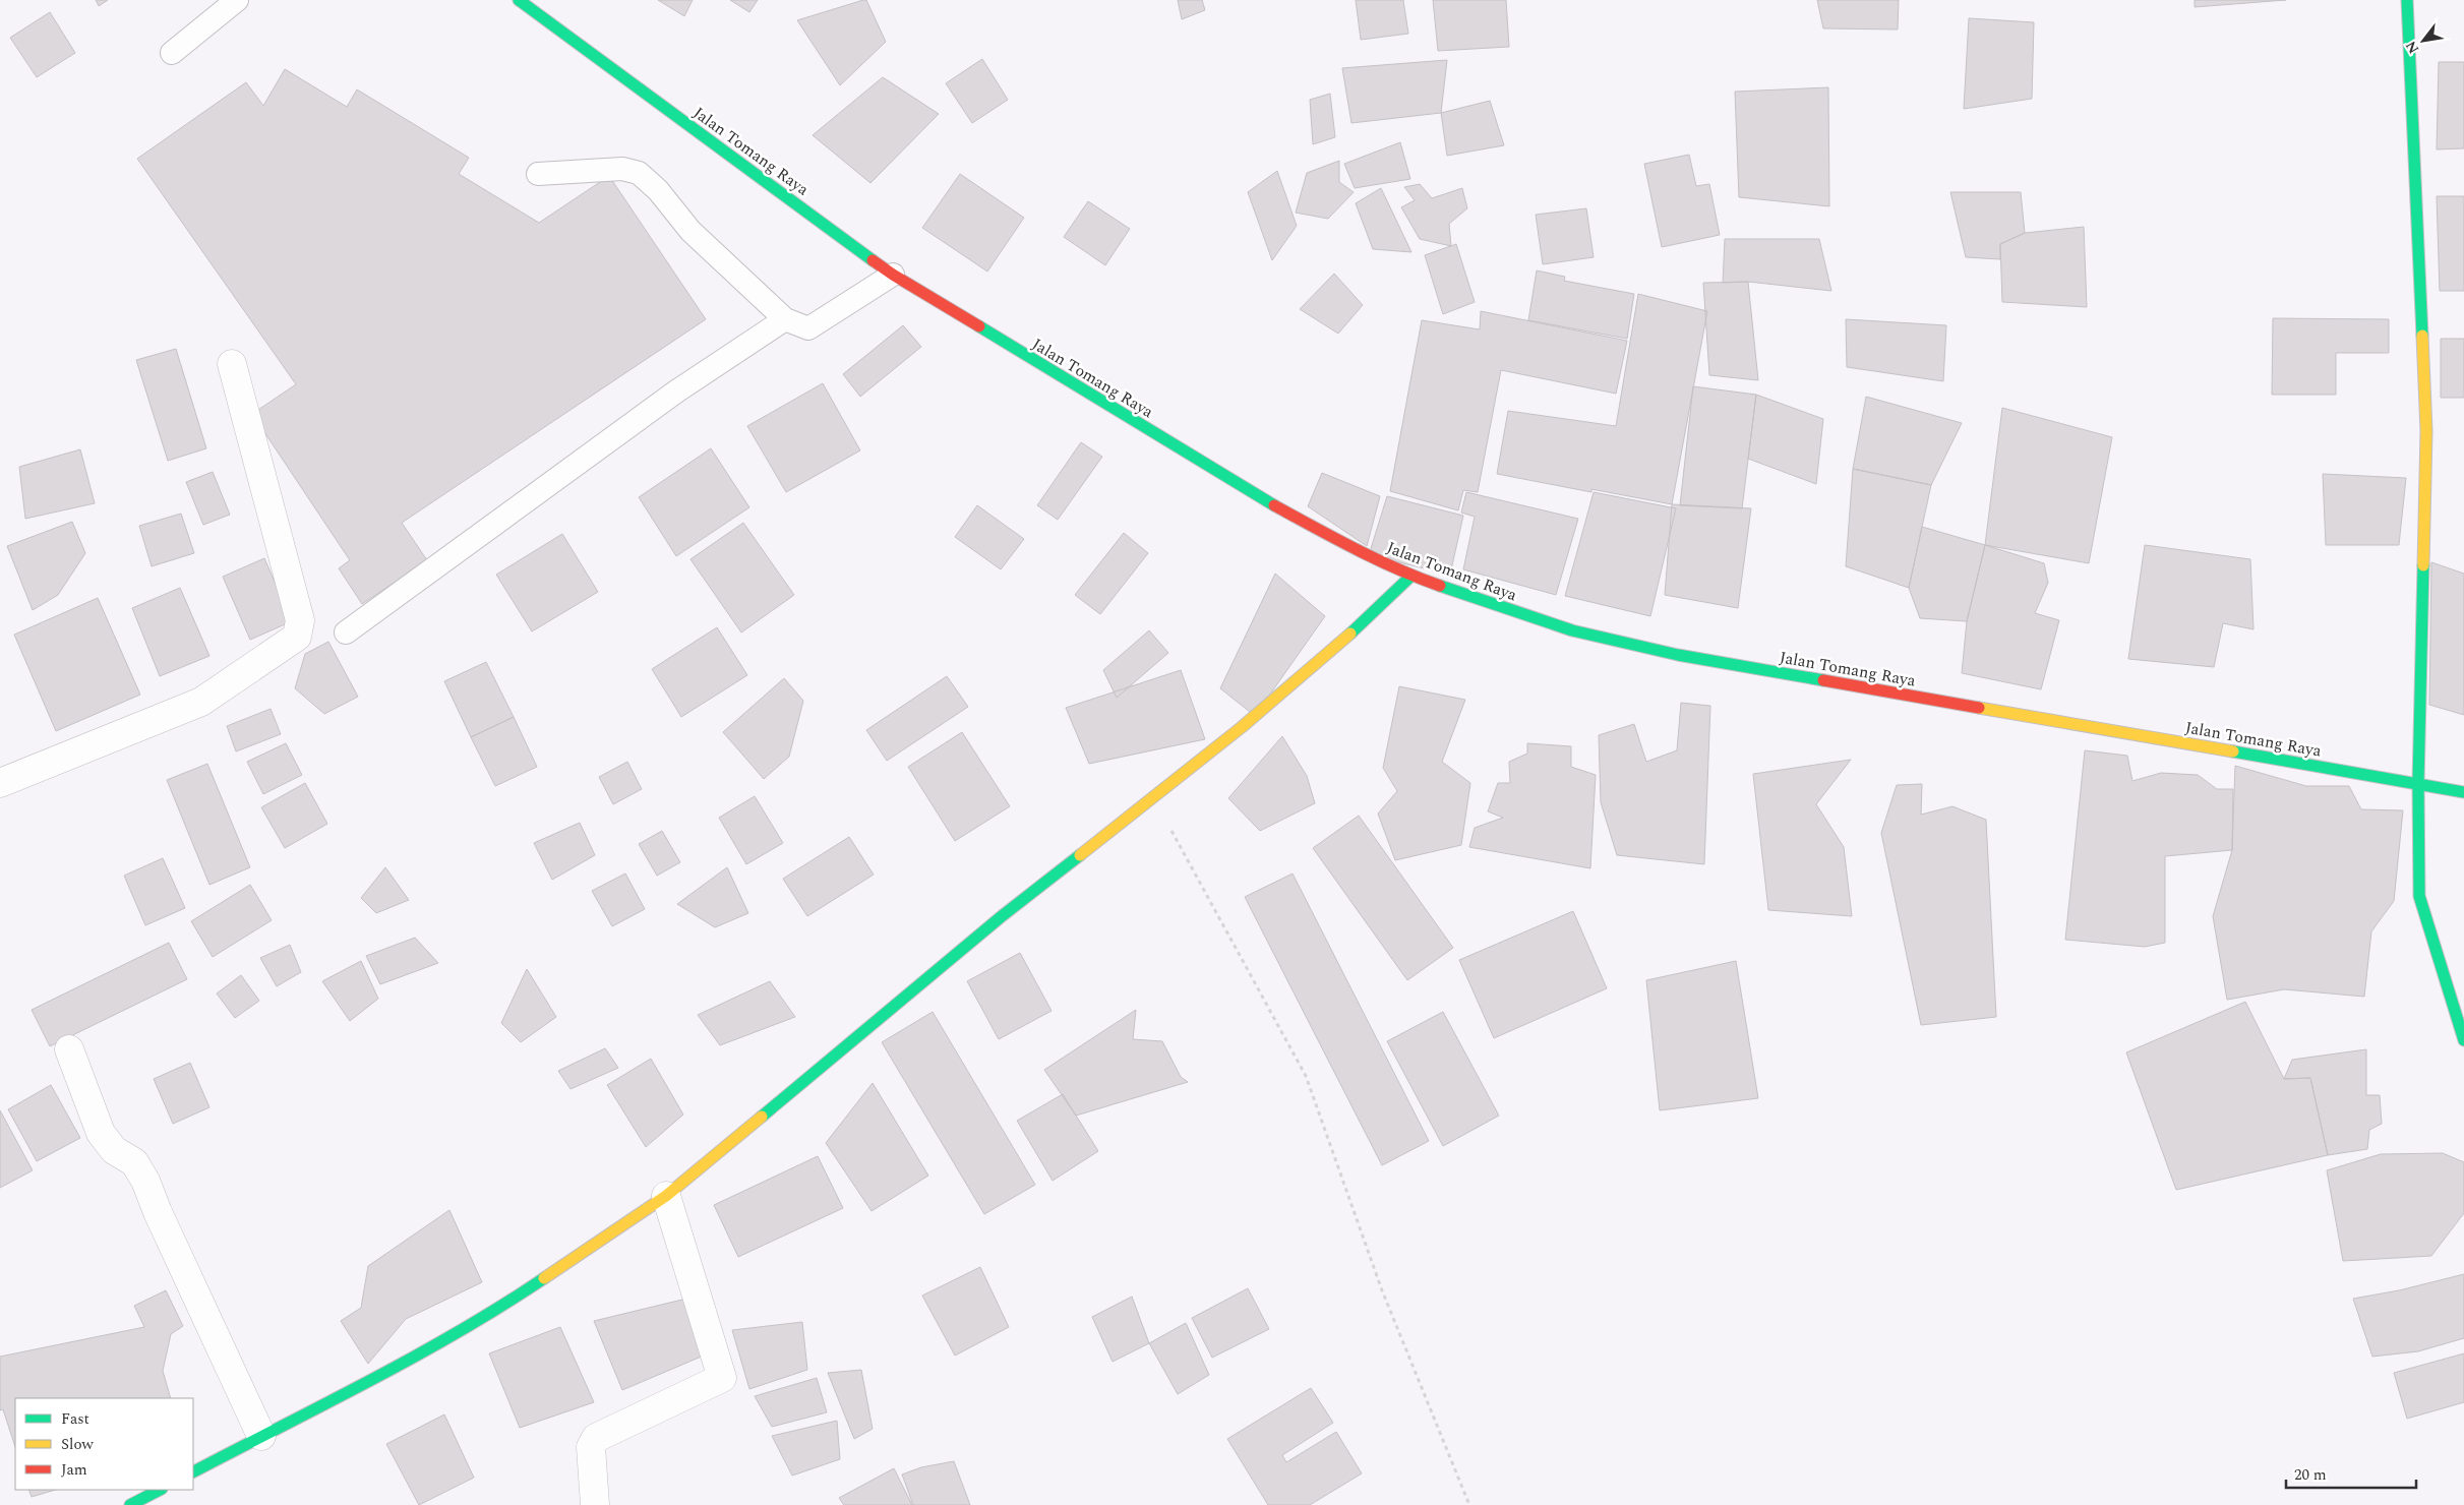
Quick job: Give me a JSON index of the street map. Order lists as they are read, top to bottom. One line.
{"streets":{"street":["Jalan Tomang Raya"]},"legend":["Fast","Slow","Jam"],"scale_bar":"20 m","north":"bottom left"}
